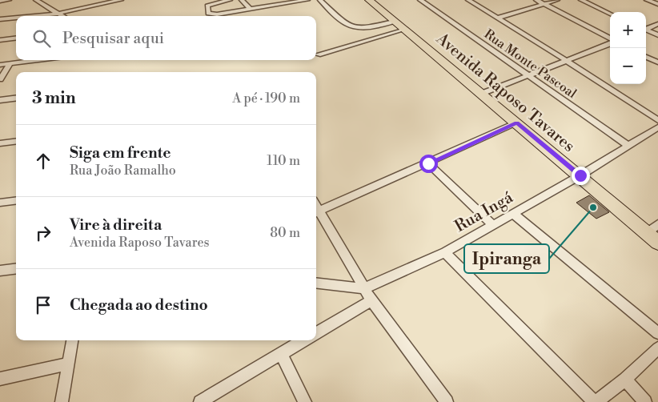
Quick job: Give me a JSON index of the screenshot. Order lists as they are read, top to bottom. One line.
{"streets":{"main road":["Avenida Raposo Tavares"],"street":["Rua Monte Pascoal","Rua Ingá"]},"crossings":[["Rua Monte Pascoal","Rua Ingá"],["Avenida Raposo Tavares","Rua Ingá"]],"places":["Ipiranga"],"page":{"map_buttons":["+","−"],"search":"Pesquisar aqui","heading":["3 min","A pé · 190 m"],"list":[["Siga em frente","Rua João Ramalho","110 m"],["Vire à direita","Avenida Raposo Tavares","80 m"],"Chegada ao destino"]}}
